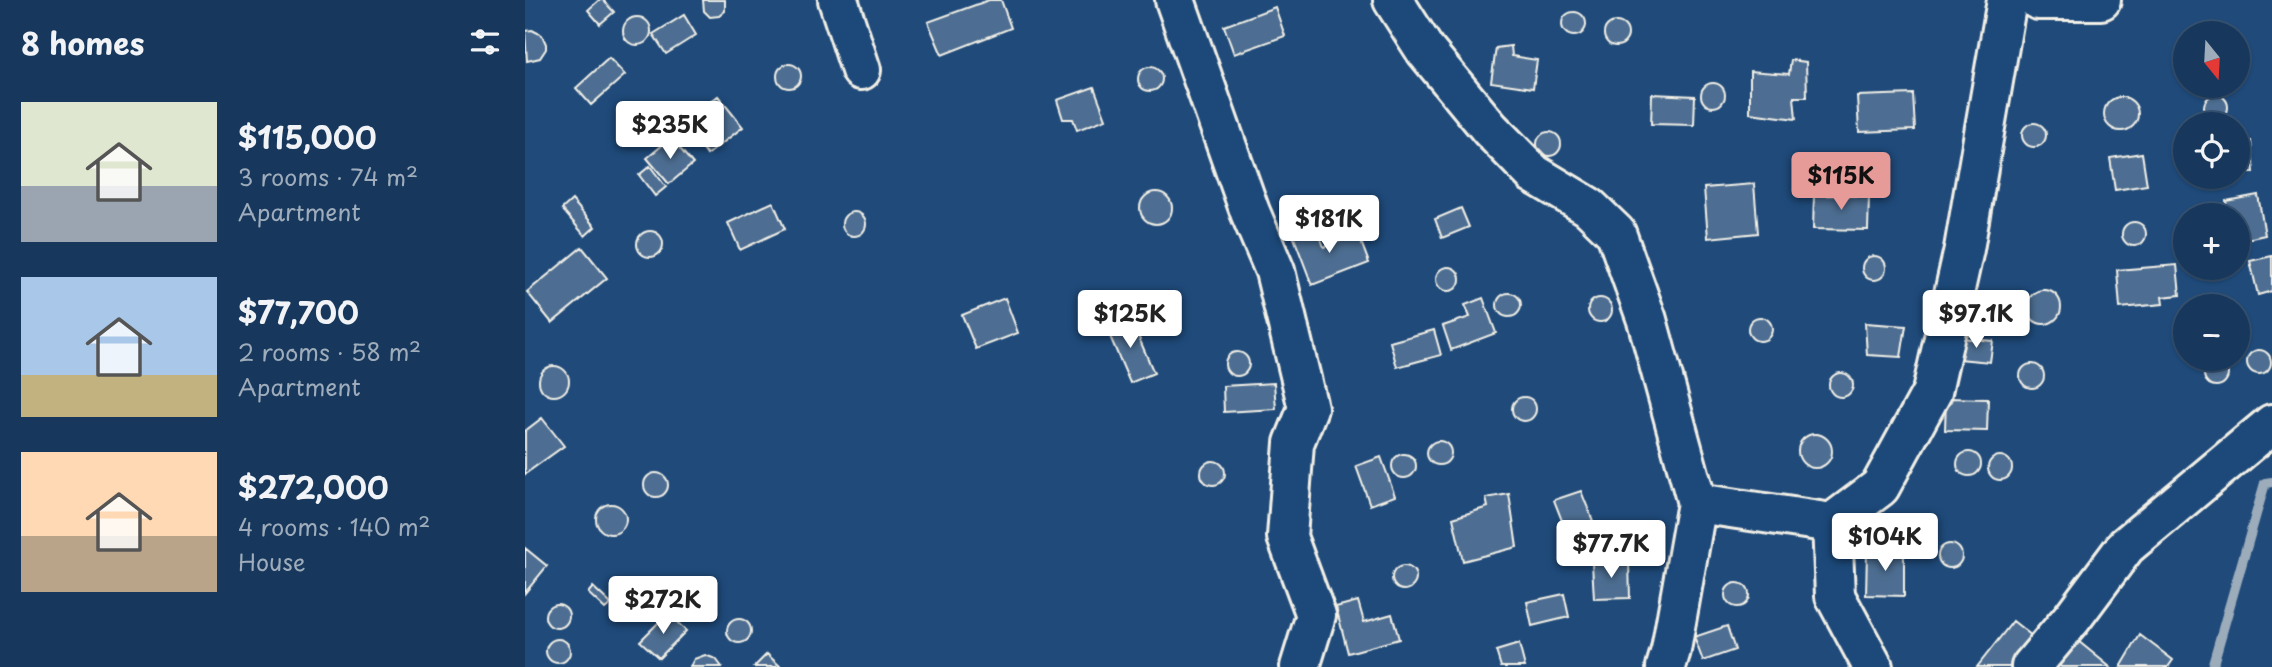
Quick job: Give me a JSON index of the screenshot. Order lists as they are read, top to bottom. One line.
{"north":"bottom","page":{"heading":"8 homes","map_buttons":["+","−"],"list":[{"name":"$115,000","note":"3 rooms · 74 m² · Apartment"},{"name":"$77,700","note":"2 rooms · 58 m² · Apartment"},{"name":"$272,000","note":"4 rooms · 140 m² · House"}],"price":["$235K","$115K","$181K","$125K","$97.1K","$104K","$77.7K","$272K"]}}
